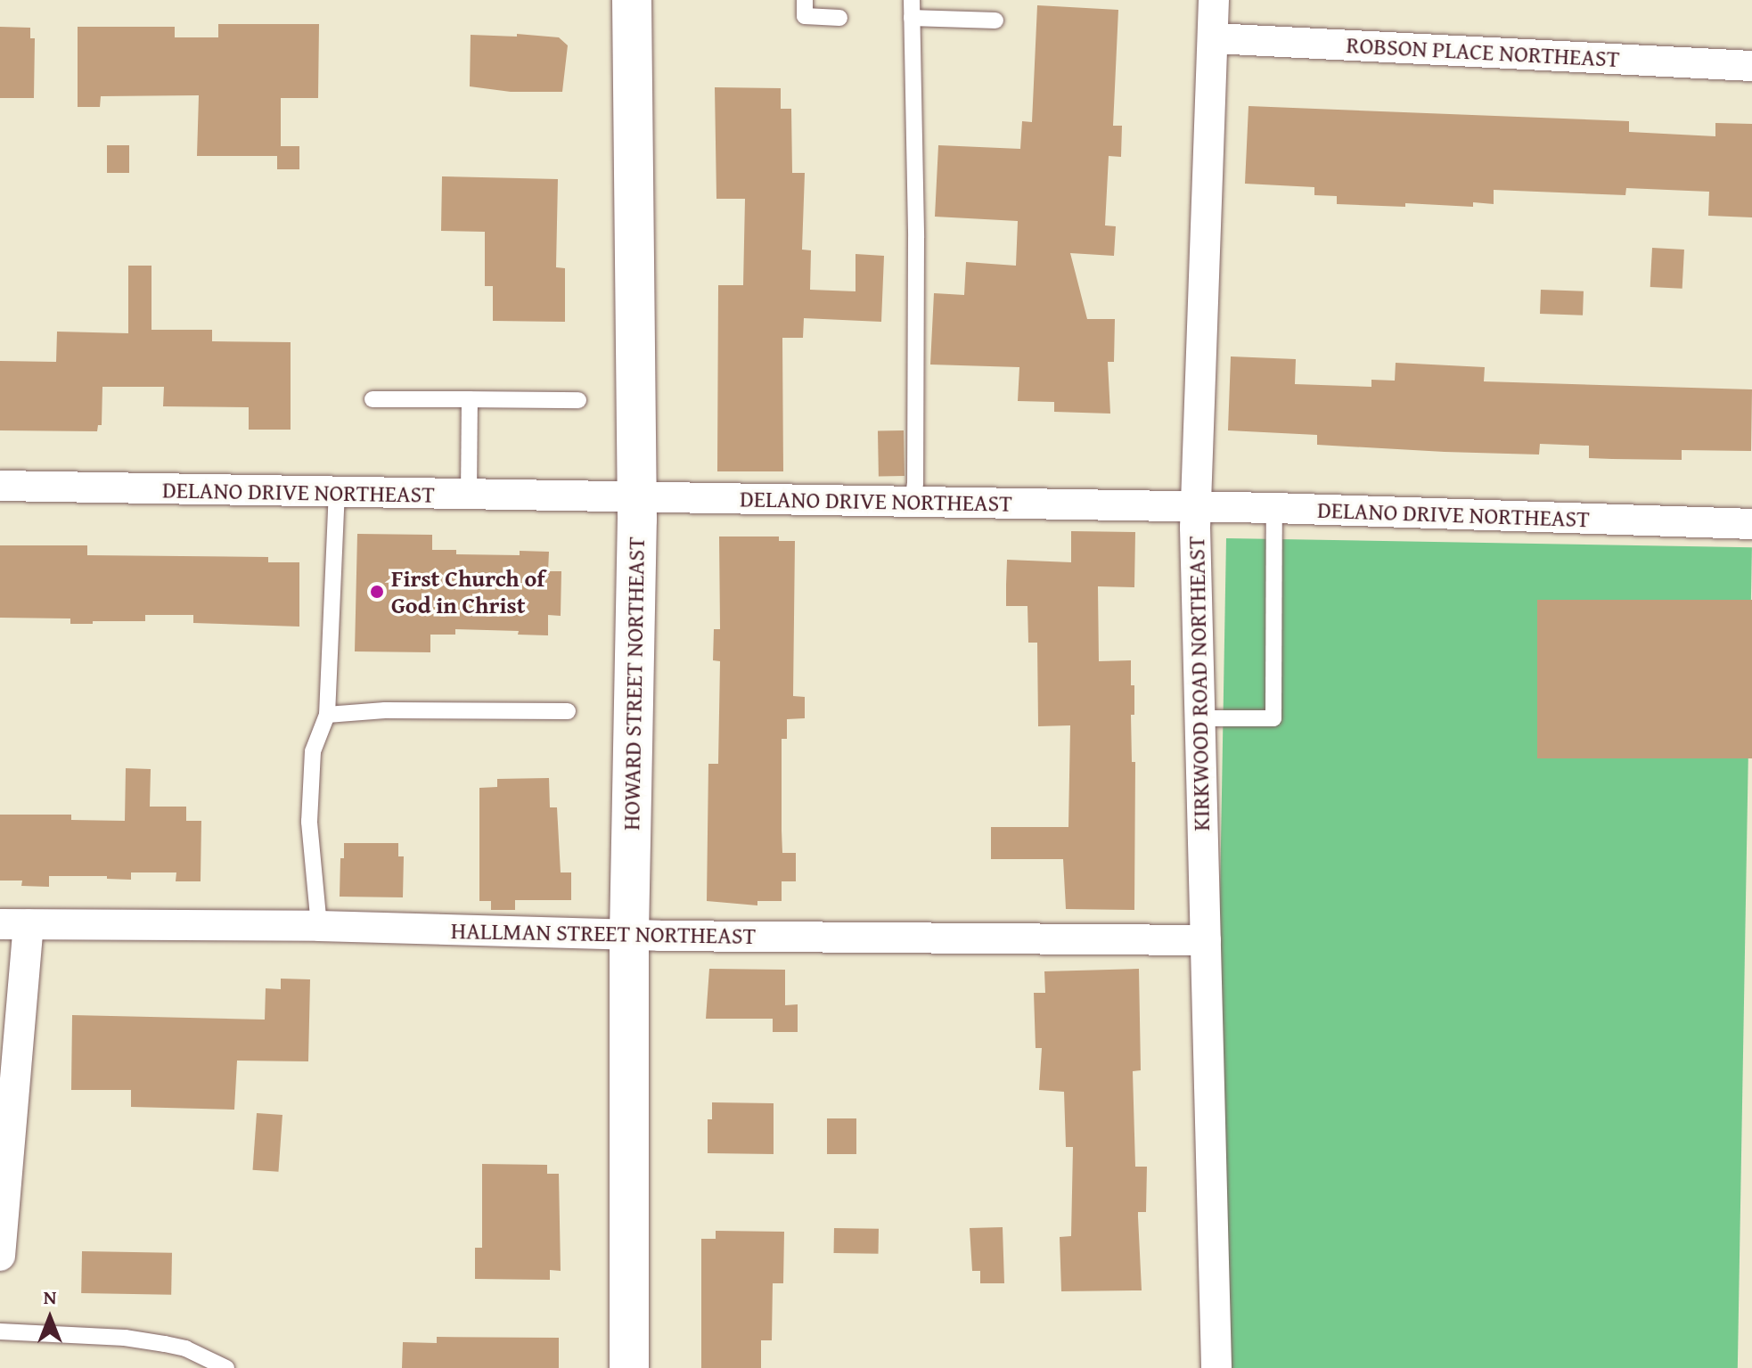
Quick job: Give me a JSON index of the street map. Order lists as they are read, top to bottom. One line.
{"streets":{"street":["ROBSON PLACE NORTHEAST","DELANO DRIVE NORTHEAST","HOWARD STREET NORTHEAST","KIRKWOOD ROAD NORTHEAST","HALLMAN STREET NORTHEAST"]},"crossings":[["ROBSON PLACE NORTHEAST","KIRKWOOD ROAD NORTHEAST"],["DELANO DRIVE NORTHEAST","HOWARD STREET NORTHEAST"],["DELANO DRIVE NORTHEAST","KIRKWOOD ROAD NORTHEAST"],["HOWARD STREET NORTHEAST","HALLMAN STREET NORTHEAST"],["KIRKWOOD ROAD NORTHEAST","HALLMAN STREET NORTHEAST"]],"places":["First Church of God in Christ"],"north":"top"}
